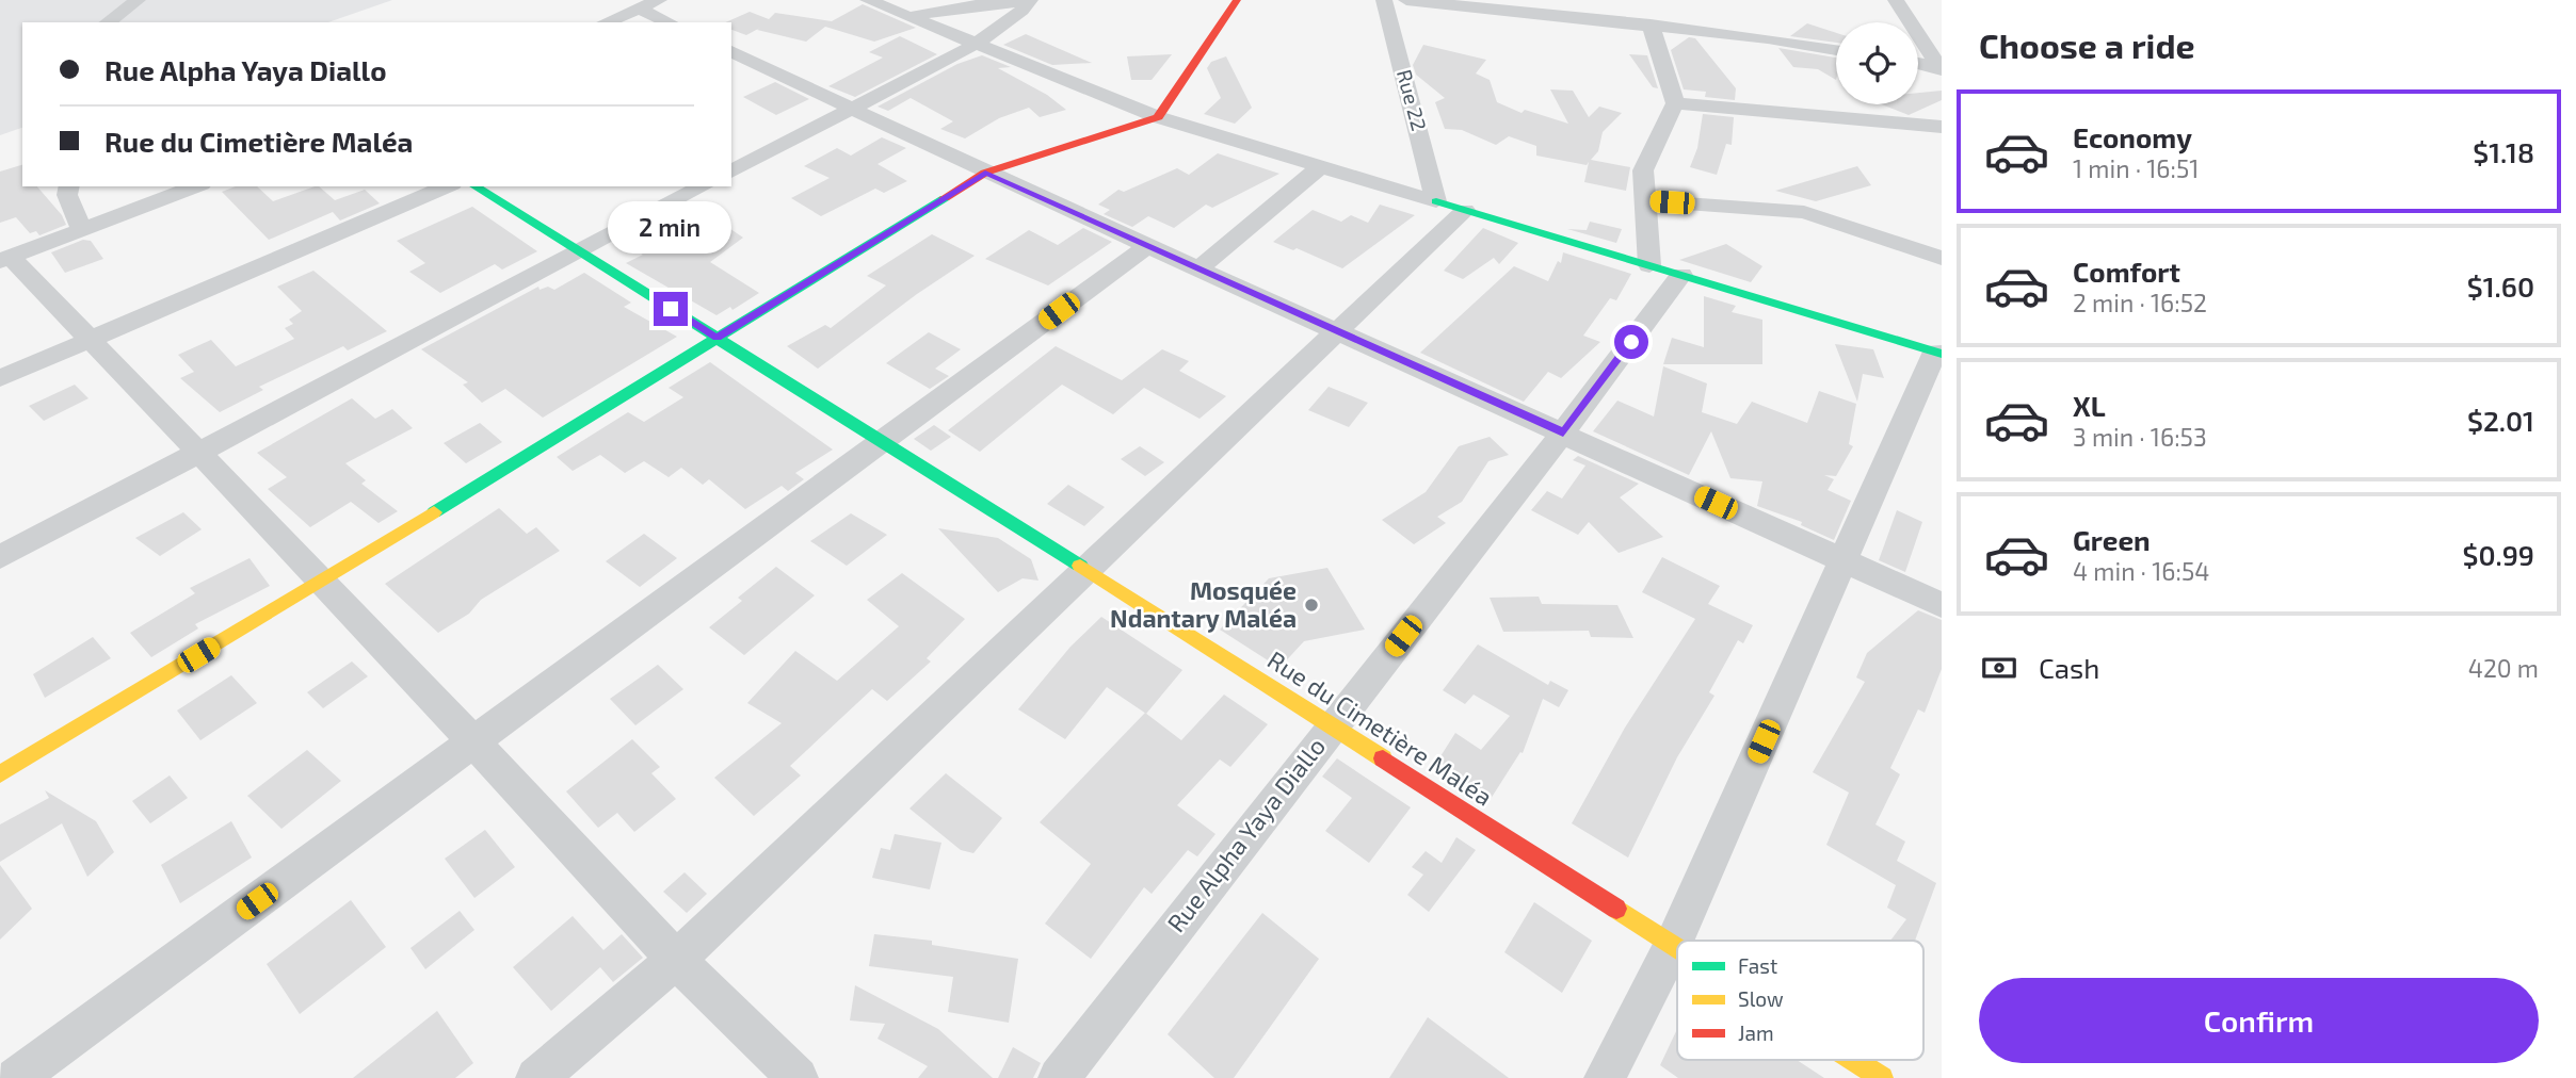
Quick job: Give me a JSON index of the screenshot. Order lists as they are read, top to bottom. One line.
{"streets":{"street":["Rue 22","Rue du Cimetière Maléa","Rue Alpha Yaya Diallo"]},"crossings":[["Rue du Cimetière Maléa","Rue Alpha Yaya Diallo"]],"places":["Mosquée Ndantary Maléa"],"legend":["Fast","Slow","Jam"],"page":{"heading":"Choose a ride","banner":["Rue Alpha Yaya Diallo","Rue du Cimetière Maléa"],"list":[{"name":"Economy","note":"1 min · 16:51","value":"$1.18"},{"name":"Comfort","note":"2 min · 16:52","value":"$1.60"},{"name":"XL","note":"3 min · 16:53","value":"$2.01"},{"name":"Green","note":"4 min · 16:54","value":"$0.99"}],"bubble":"2 min","pay":["Cash","420 m"],"buttons":"Confirm"}}
